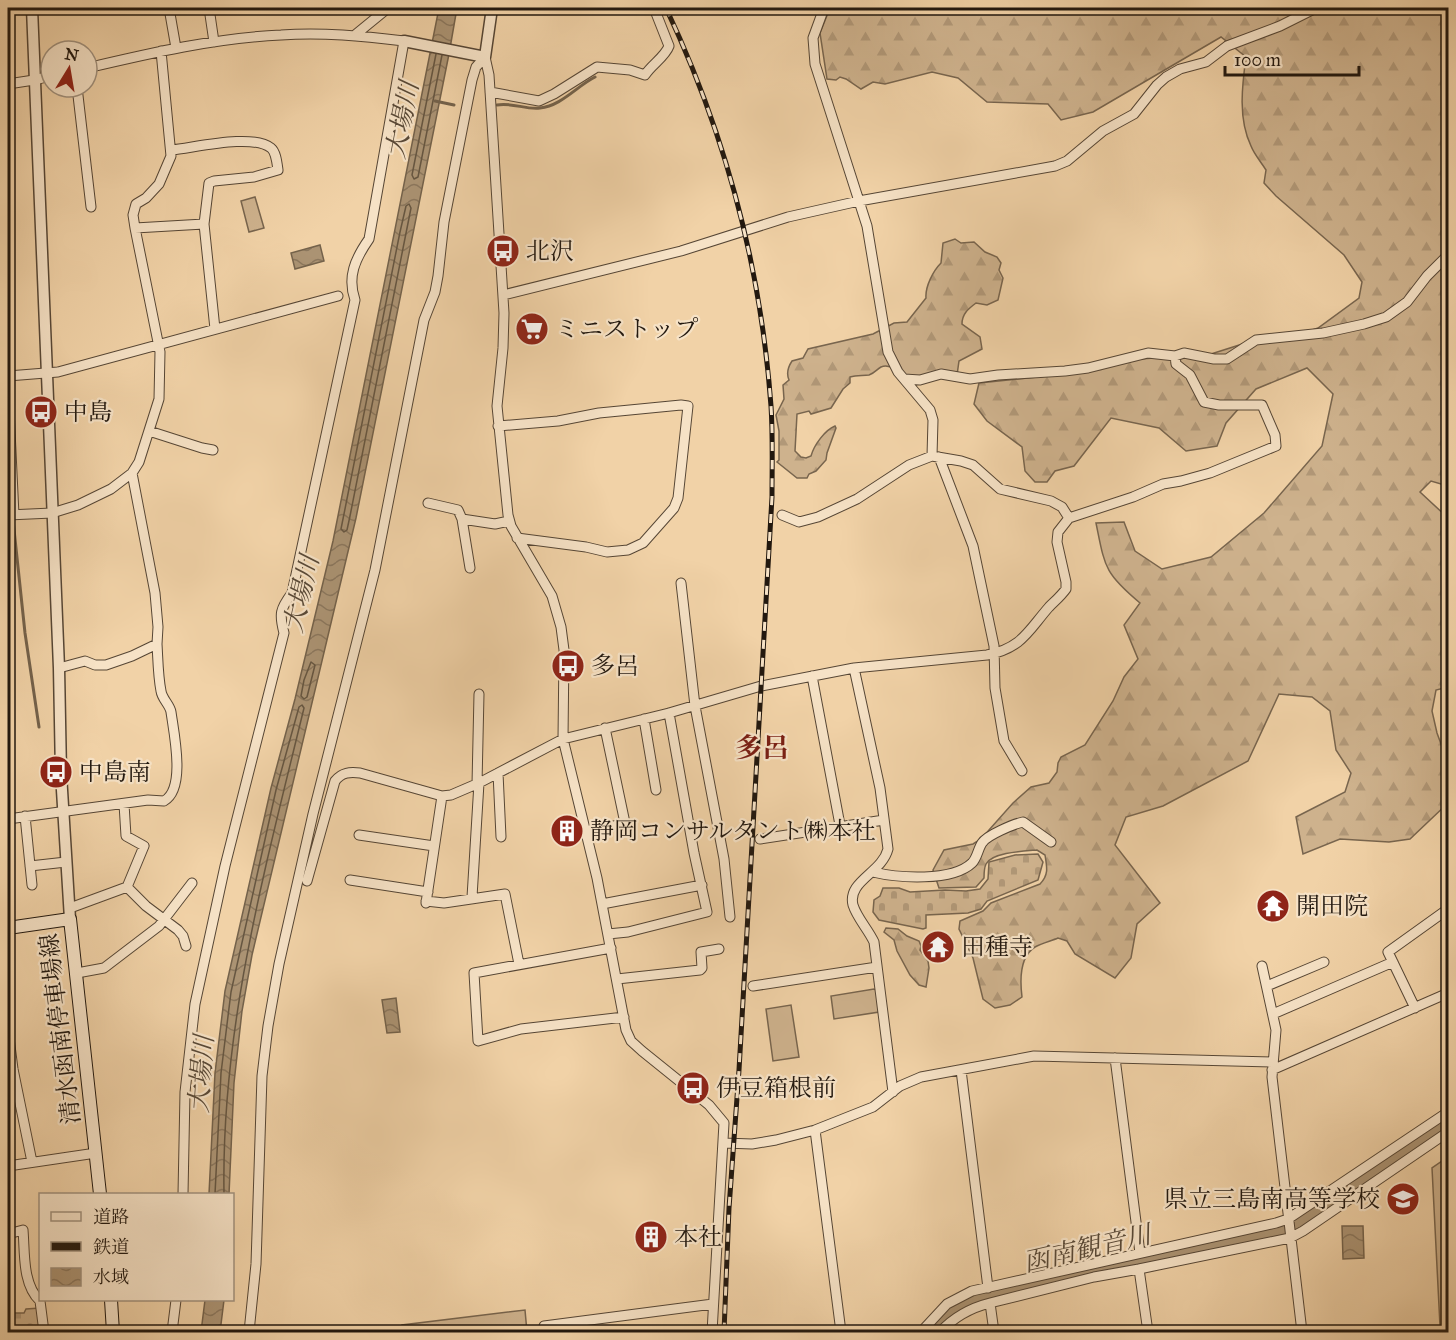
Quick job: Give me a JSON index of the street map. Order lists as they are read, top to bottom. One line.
{"streets":{"main road":["清水函南停車場線"]},"districts":["多呂"],"water":["大場川","函南観音川"],"places":{"bus stop":["北沢","中島","多呂","中島南","伊豆箱根前"],"supermarket":["ミニストップ"],"building":["静岡コンサルタント㈱本社","本社"],"temple":["開田院","田種寺"],"school or university":["県立三島南高等学校"]},"legend":["道路","鉄道","水域"],"scale_bar":"100 m","north":"top"}
